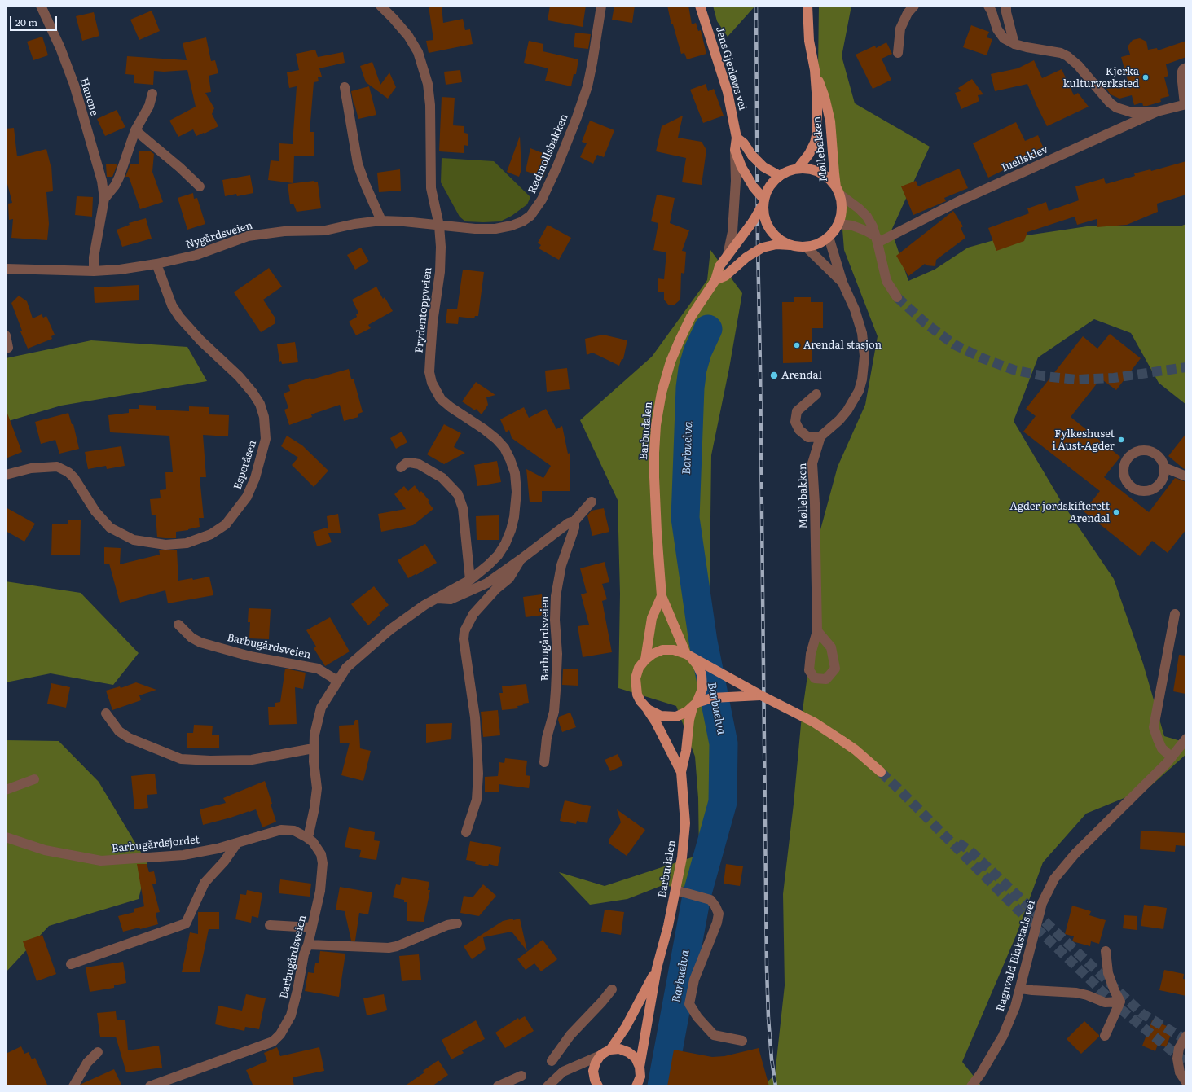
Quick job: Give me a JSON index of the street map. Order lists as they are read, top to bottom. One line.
{"streets":{"main road":["Jens Gjerløws vei","Møllebakken","Barbudalen"],"street":["Hauene","Rødmollsbakken","Iuellsklev","Nygårdsveien","Frydentoppveien","Esperåsen","Barbugårdsveien","Barbugårdsjordet","Ragnvald Blakstads vei"]},"crossings":[["Jens Gjerløws vei","Møllebakken"],["Jens Gjerløws vei","Barbudalen"],["Hauene","Nygårdsveien"],["Møllebakken","Barbudalen"],["Rødmollsbakken","Nygårdsveien"],["Rødmollsbakken","Frydentoppveien"],["Nygårdsveien","Frydentoppveien"],["Nygårdsveien","Esperåsen"],["Barbugårdsveien","Barbugårdsjordet"]],"water":["Barbuelva"],"places":["Kjerka kulturverksted","Arendal stasjon","Arendal","Fylkeshuset i Aust-Agder","Agder jordskifterett Arendal"],"scale_bar":"20 m"}
